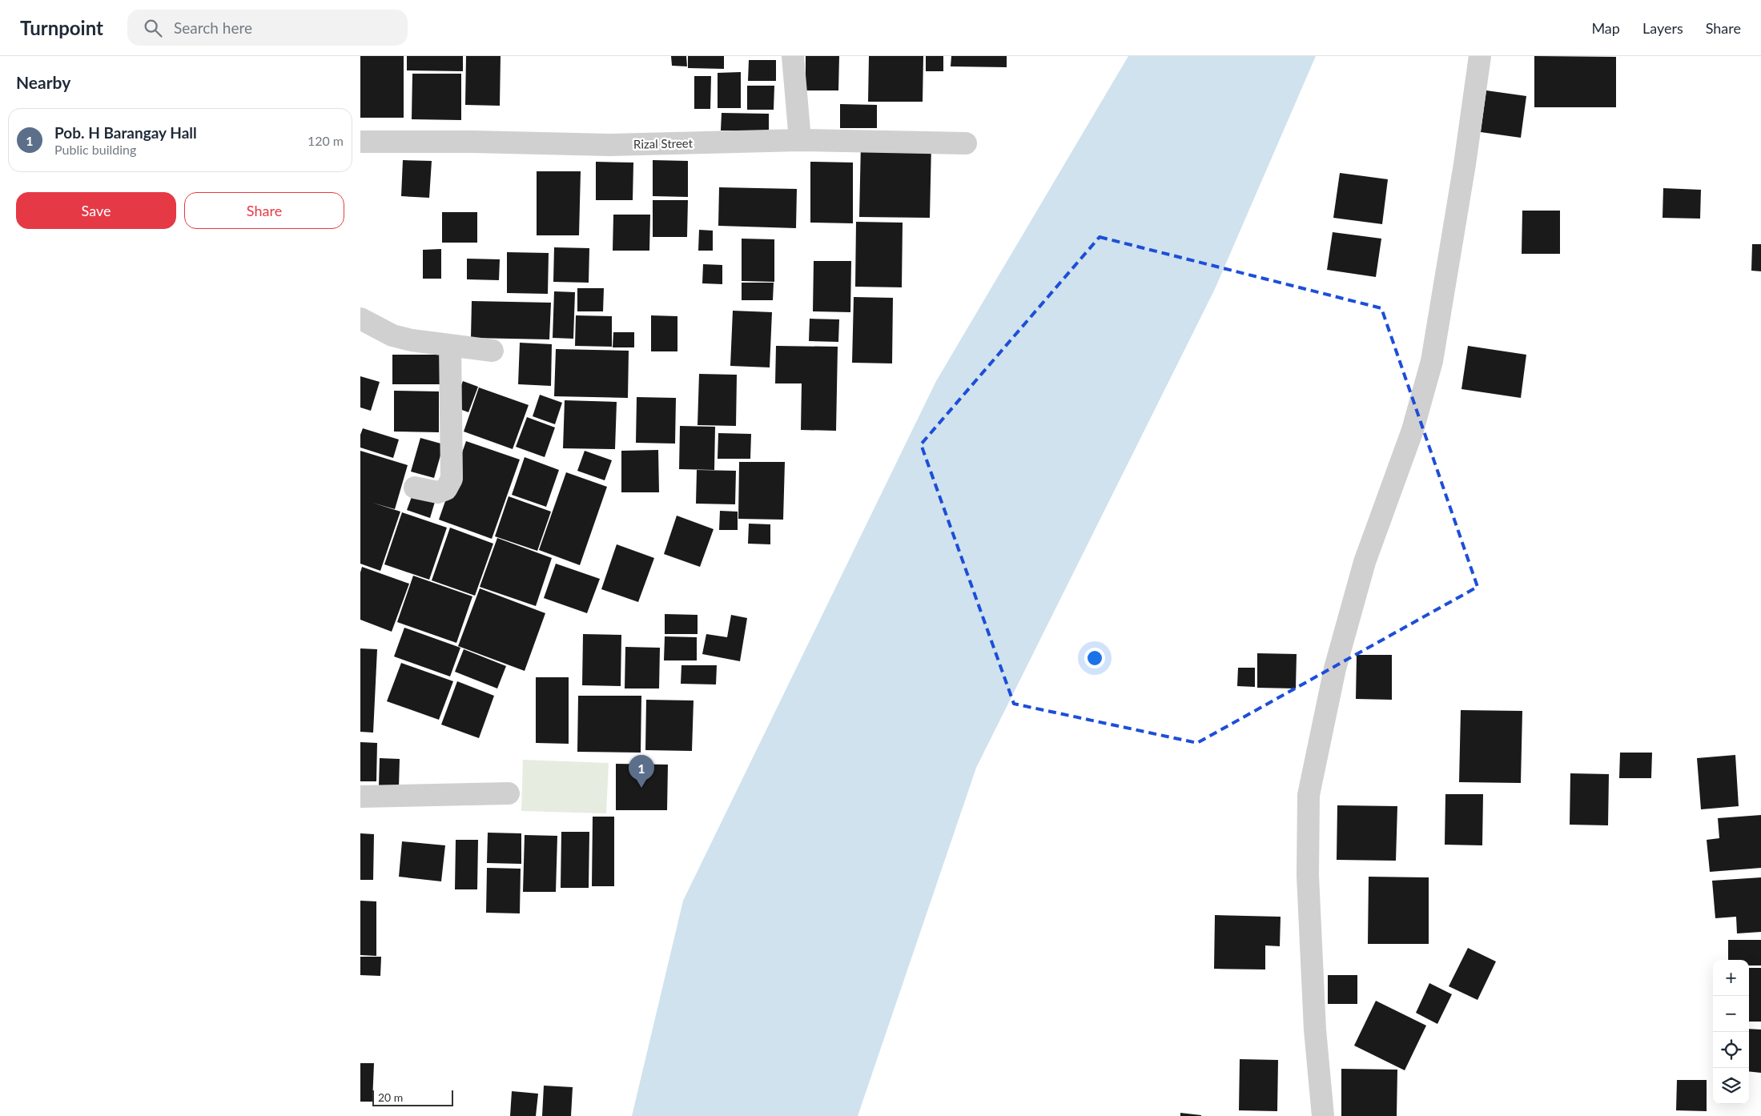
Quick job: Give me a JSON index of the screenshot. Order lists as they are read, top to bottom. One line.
{"streets":{"street":["Rizal Street"]},"scale_bar":"20 m","page":{"header":"Turnpoint","search":"Search here","nav":["Map","Layers","Share"],"heading":"Nearby","list":[{"mark":"1","name":"Pob. H Barangay Hall","note":"Public building","value":"120 m"}],"buttons":["Save","Share"],"pins":"1","map_buttons":["+","−"],"scale":"20 m"}}
